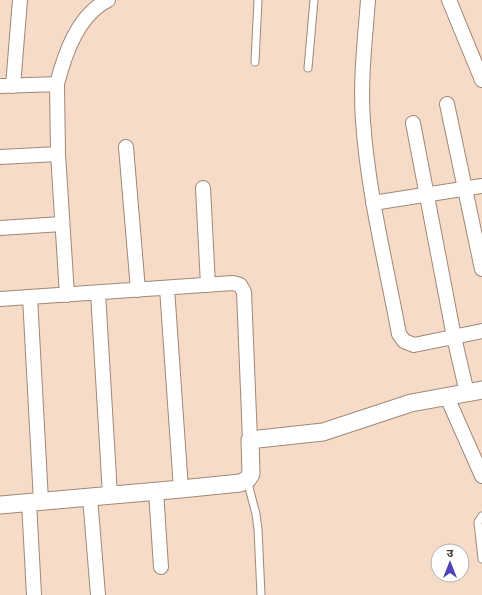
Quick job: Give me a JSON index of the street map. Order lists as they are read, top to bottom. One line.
{"north":"top"}
